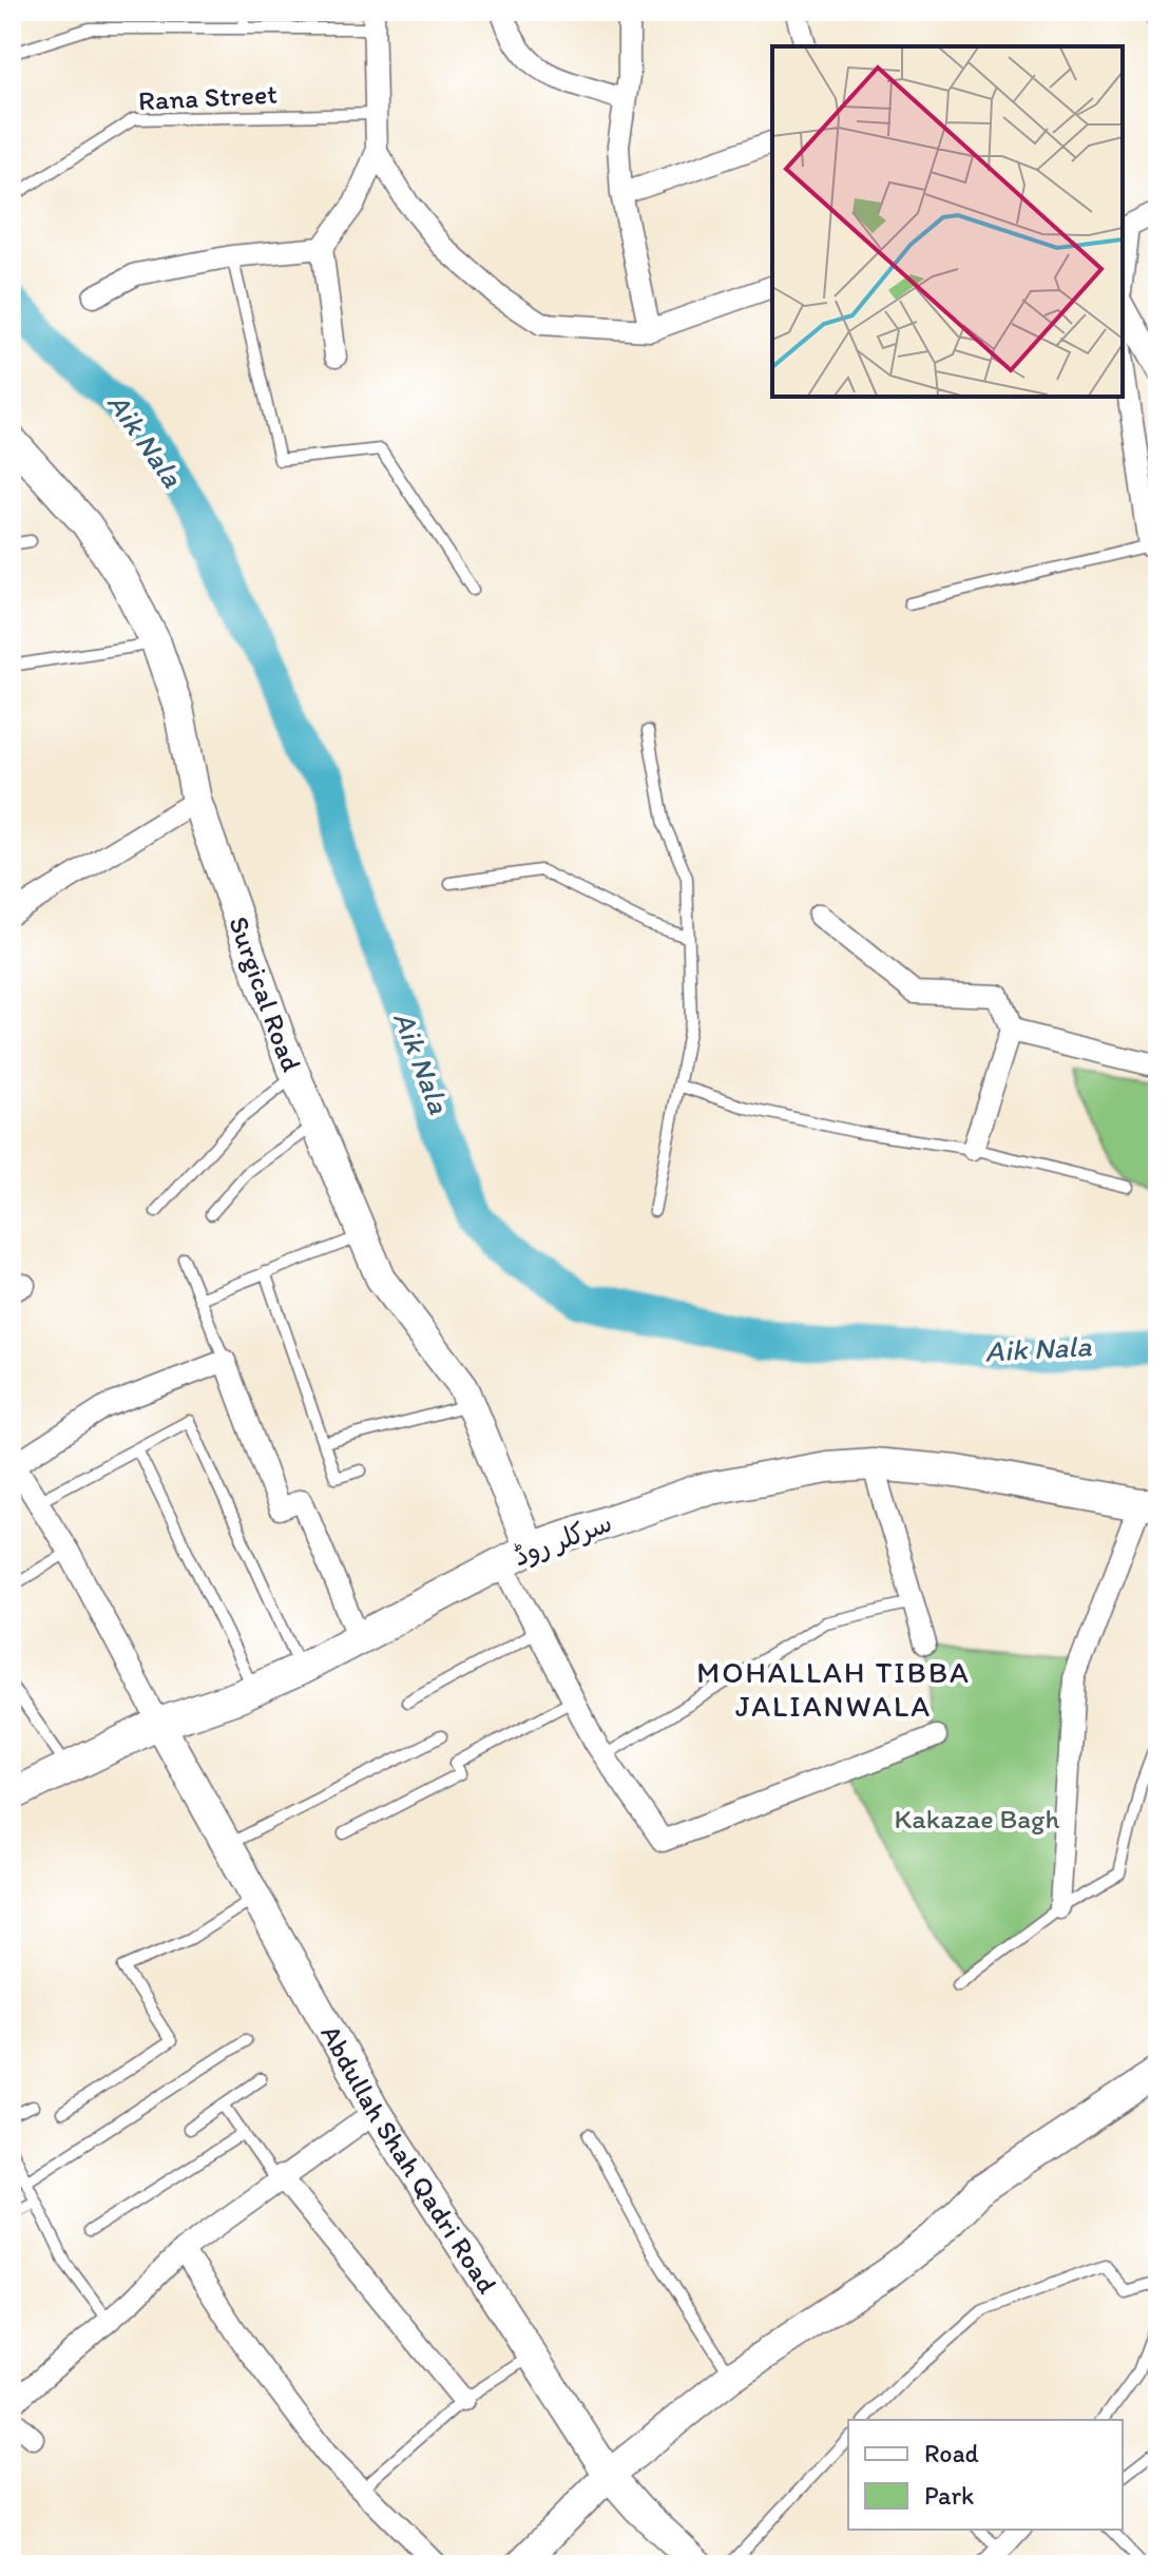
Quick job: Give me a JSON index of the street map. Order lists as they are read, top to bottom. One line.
{"streets":{"main road":["سرکلر روڈ"],"street":["Surgical Road","Abdullah Shah Qadri Road"],"lane":["Rana Street"]},"crossings":[["Surgical Road","سرکلر روڈ"],["سرکلر روڈ","Abdullah Shah Qadri Road"]],"districts":["MOHALLAH TIBBA JALIANWALA"],"water":["Aik Nala"],"parks":["Kakazae Bagh"],"legend":["Road","Park"]}
